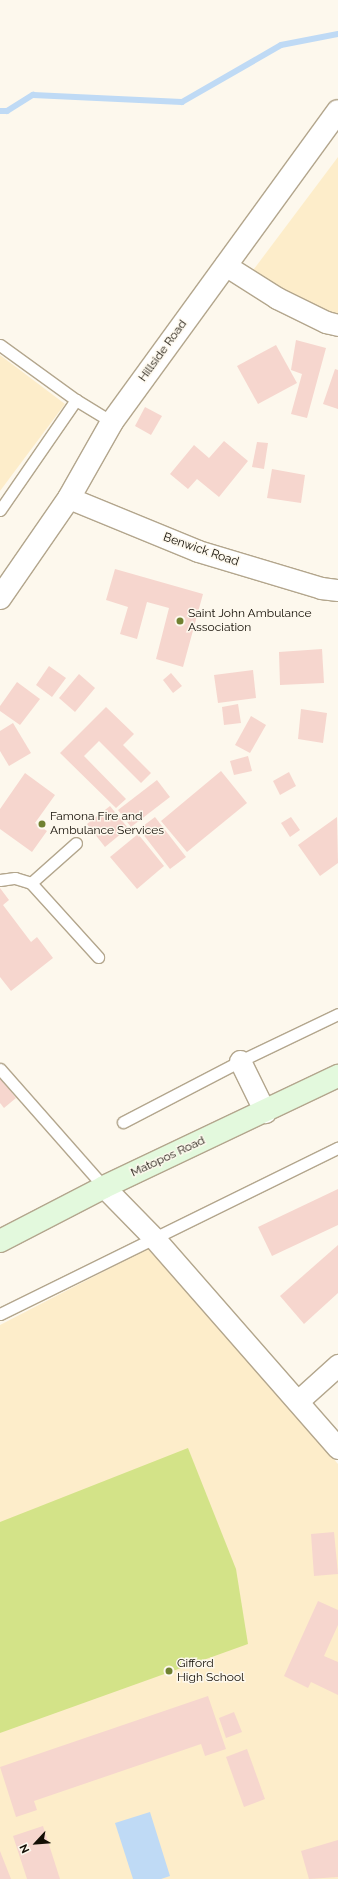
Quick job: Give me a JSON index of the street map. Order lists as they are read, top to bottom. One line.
{"streets":{"main road":["Matopos Road"],"street":["Hillside Road","Benwick Road"]},"crossings":[["Hillside Road","Benwick Road"]],"places":["Saint John Ambulance Association","Famona Fire and Ambulance Services","Gifford High School"],"north":"bottom left"}
